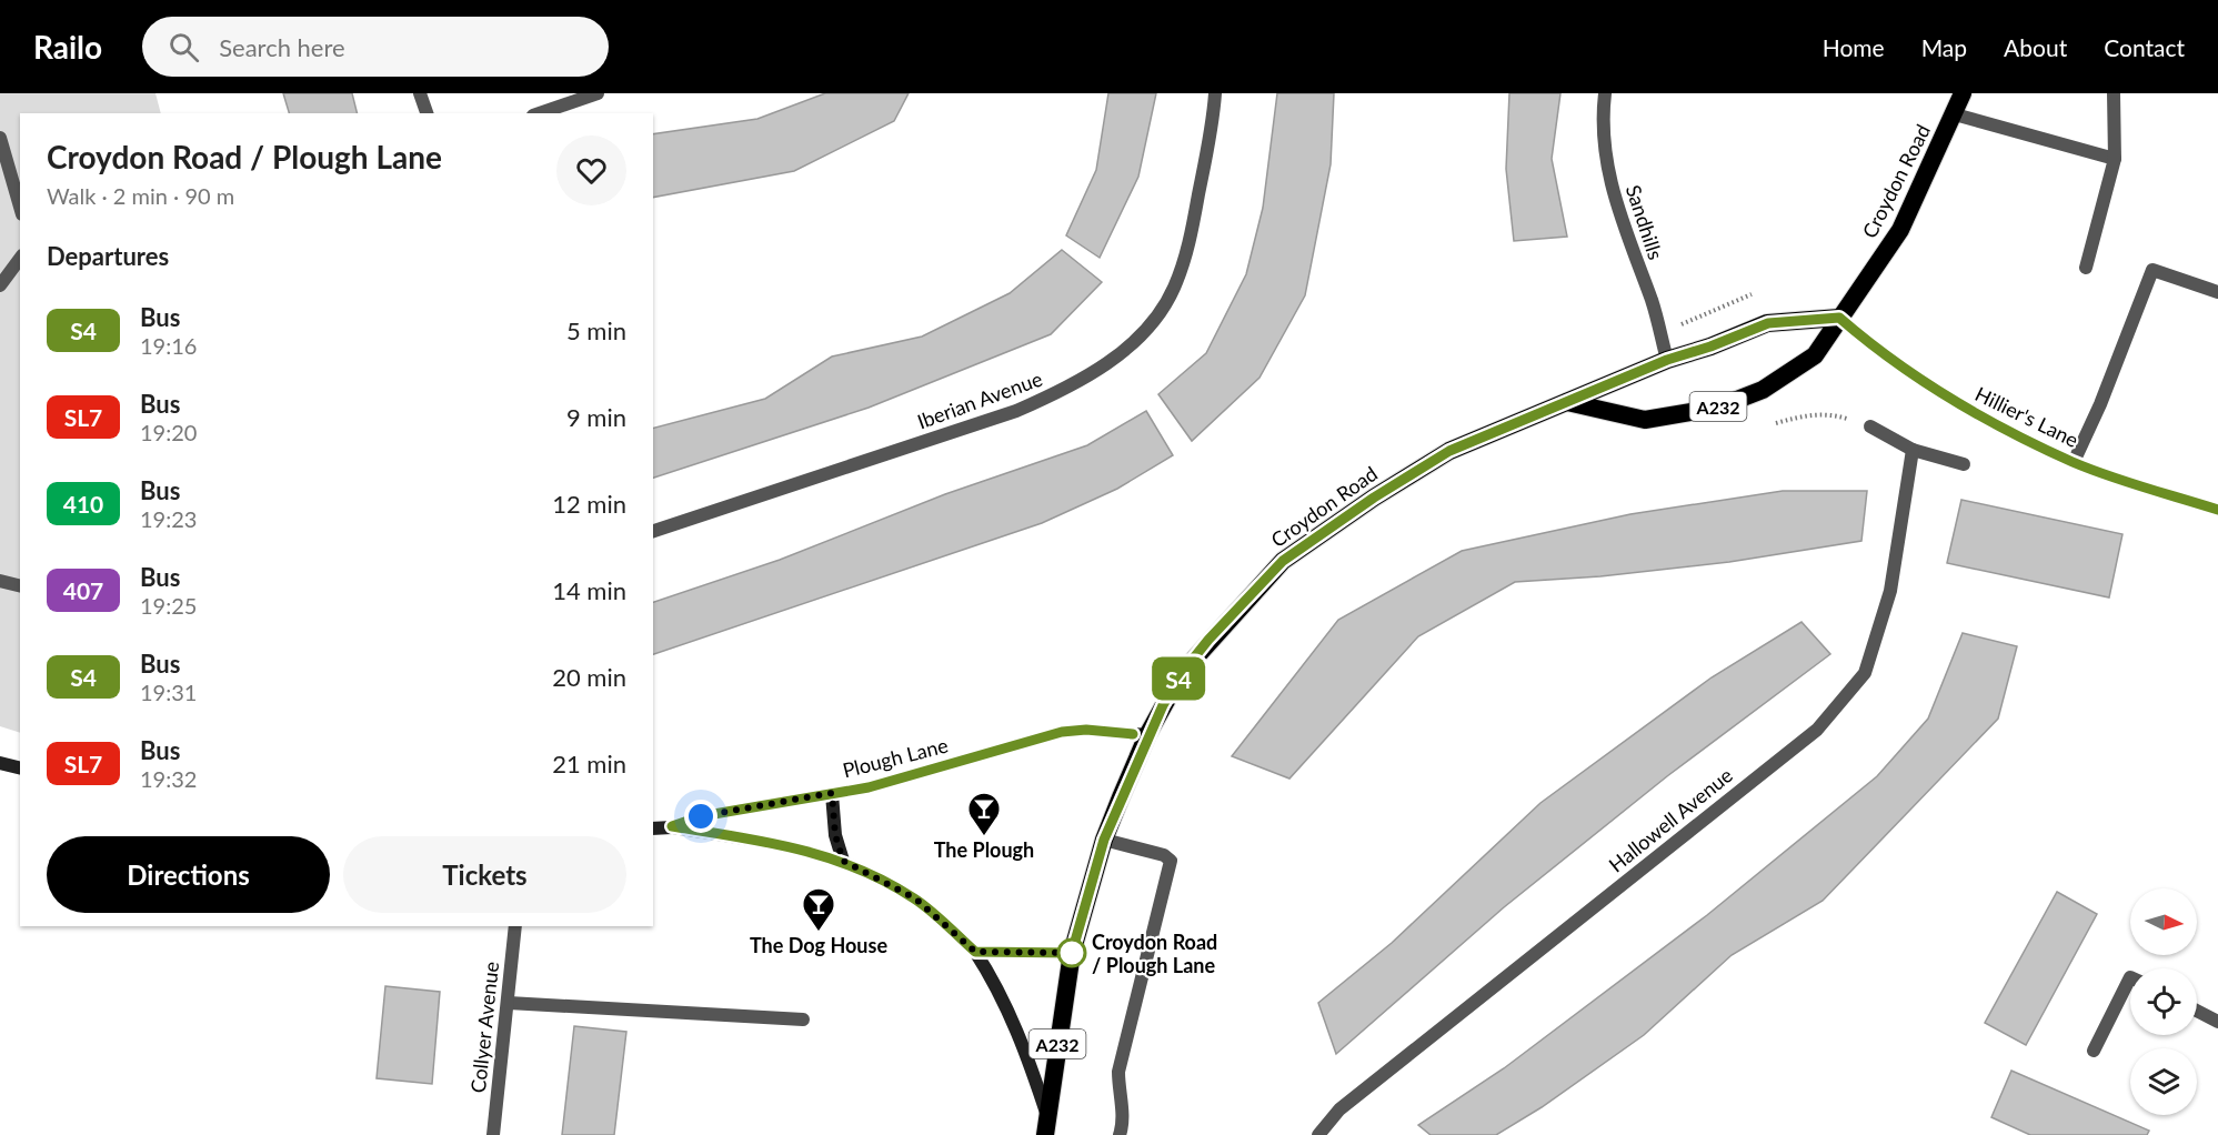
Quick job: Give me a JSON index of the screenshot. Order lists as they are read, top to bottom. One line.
{"streets":{"highway":["Croydon Road","A232"],"main road":["Hillier's Lane","Plough Lane"],"street":["Sandhills","Iberian Avenue","Hallowell Avenue","Collyer Avenue"]},"crossings":[["Croydon Road","Sandhills"],["Croydon Road","Hillier's Lane"],["Croydon Road","Plough Lane"]],"places":{"bar":["The Plough","The Dog House"],"other":["Croydon Road / Plough Lane"]},"lines":["bus line S4"],"north":"right","page":{"header":"Railo","search":"Search here","nav":["Home","Map","About","Contact"],"on_map":"S4","heading":[["Croydon Road / Plough Lane","Walk · 2 min · 90 m"],"Departures"],"list":[{"mark":"S4","name":"Bus","note":"19:16","value":"5 min"},{"mark":"SL7","name":"Bus","note":"19:20","value":"9 min"},{"mark":"410","name":"Bus","note":"19:23","value":"12 min"},{"mark":"407","name":"Bus","note":"19:25","value":"14 min"},{"mark":"S4","name":"Bus","note":"19:31","value":"20 min"},{"mark":"SL7","name":"Bus","note":"19:32","value":"21 min"}],"buttons":["Directions","Tickets"]}}
